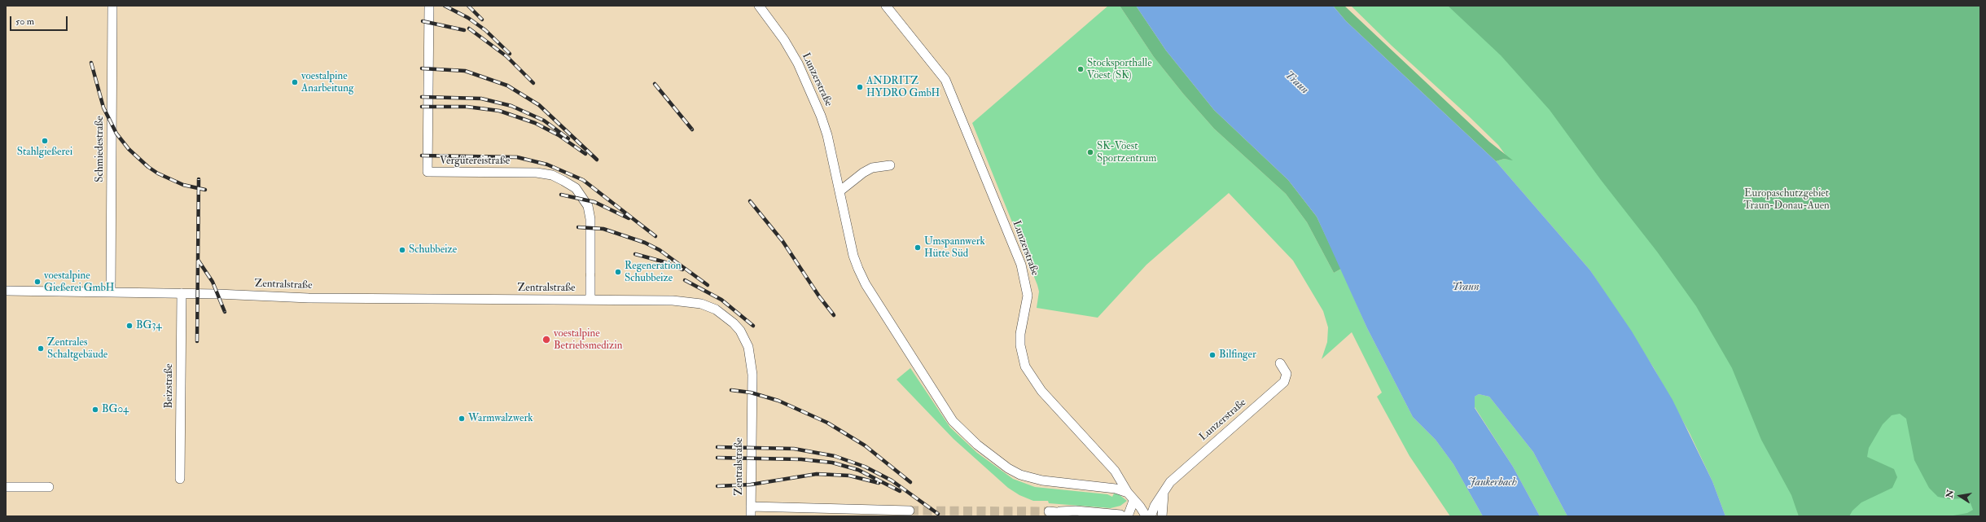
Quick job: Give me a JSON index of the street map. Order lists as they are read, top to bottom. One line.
{"streets":{"street":["Lunzerstraße","Schmiedestraße","Vergütereistraße","Zentralstraße","Beizstraße"]},"crossings":[["Schmiedestraße","Zentralstraße"],["Vergütereistraße","Zentralstraße"],["Zentralstraße","Beizstraße"]],"water":["Traun","Jaukerbach"],"parks":["Europaschutzgebiet Traun-Donau-Auen"],"places":["Stocksporthalle Vöest (SK)","voestalpine Anarbeitung","ANDRITZ HYDRO GmbH","Stahlgießerei","SK-Vöest Sportzentrum","Umspannwerk Hütte Süd","Schubbeize","Regeneration Schubbeize","voestalpine Gießerei GmbH","BG34","voestalpine Betriebsmedizin","Zentrales Schaltgebäude","Bilfinger","BG04","Warmwalzwerk"],"scale_bar":"50 m","north":"left"}
